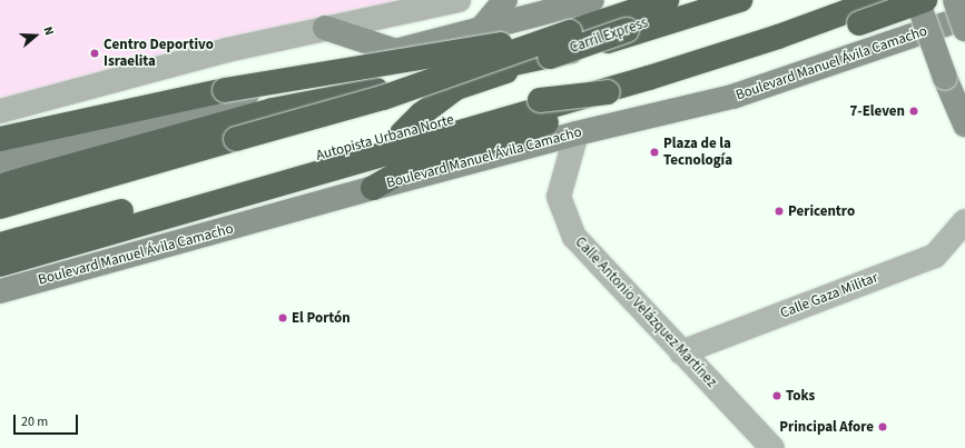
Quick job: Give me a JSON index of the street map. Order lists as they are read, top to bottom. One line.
{"streets":{"highway":["Carril Express","Boulevard Manuel Ávila Camacho","Autopista Urbana Norte"],"street":["Calle Gaza Militar","Calle Antonio Velázquez Martínez"]},"crossings":[["Carril Express","Autopista Urbana Norte"],["Boulevard Manuel Ávila Camacho","Calle Antonio Velázquez Martínez"],["Calle Gaza Militar","Calle Antonio Velázquez Martínez"]],"places":["Centro Deportivo Israelita","7-Eleven","Plaza de la Tecnología","Pericentro","El Portón","Toks","Principal Afore"],"scale_bar":"20 m","north":"right"}
